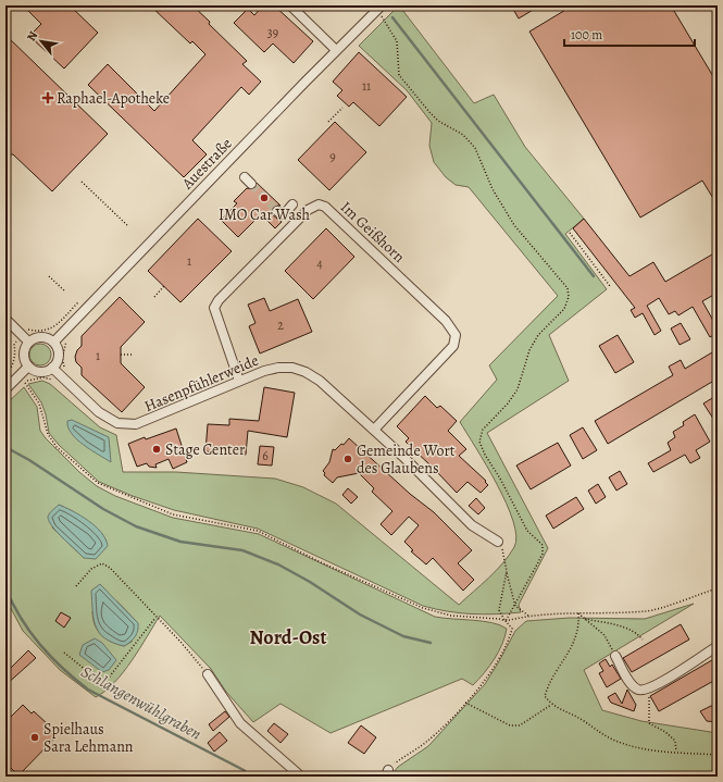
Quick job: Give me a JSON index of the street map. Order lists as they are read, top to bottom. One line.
{"streets":{"street":["Auestraße","Im Geißhorn","Hasenpfühlerweide"]},"crossings":[["Auestraße","Hasenpfühlerweide"],["Im Geißhorn","Hasenpfühlerweide"]],"districts":["Nord-Ost"],"water":["Schlangenwühlgraben"],"places":{"health":["Raphael-Apotheke"],"other":["IMO Car Wash","Stage Center","Gemeinde Wort des Glaubens","Spielhaus Sara Lehmann"]},"house_numbers":["39","11","9","1","4","2","1","6"],"scale_bar":"100 m","north":"top left"}
